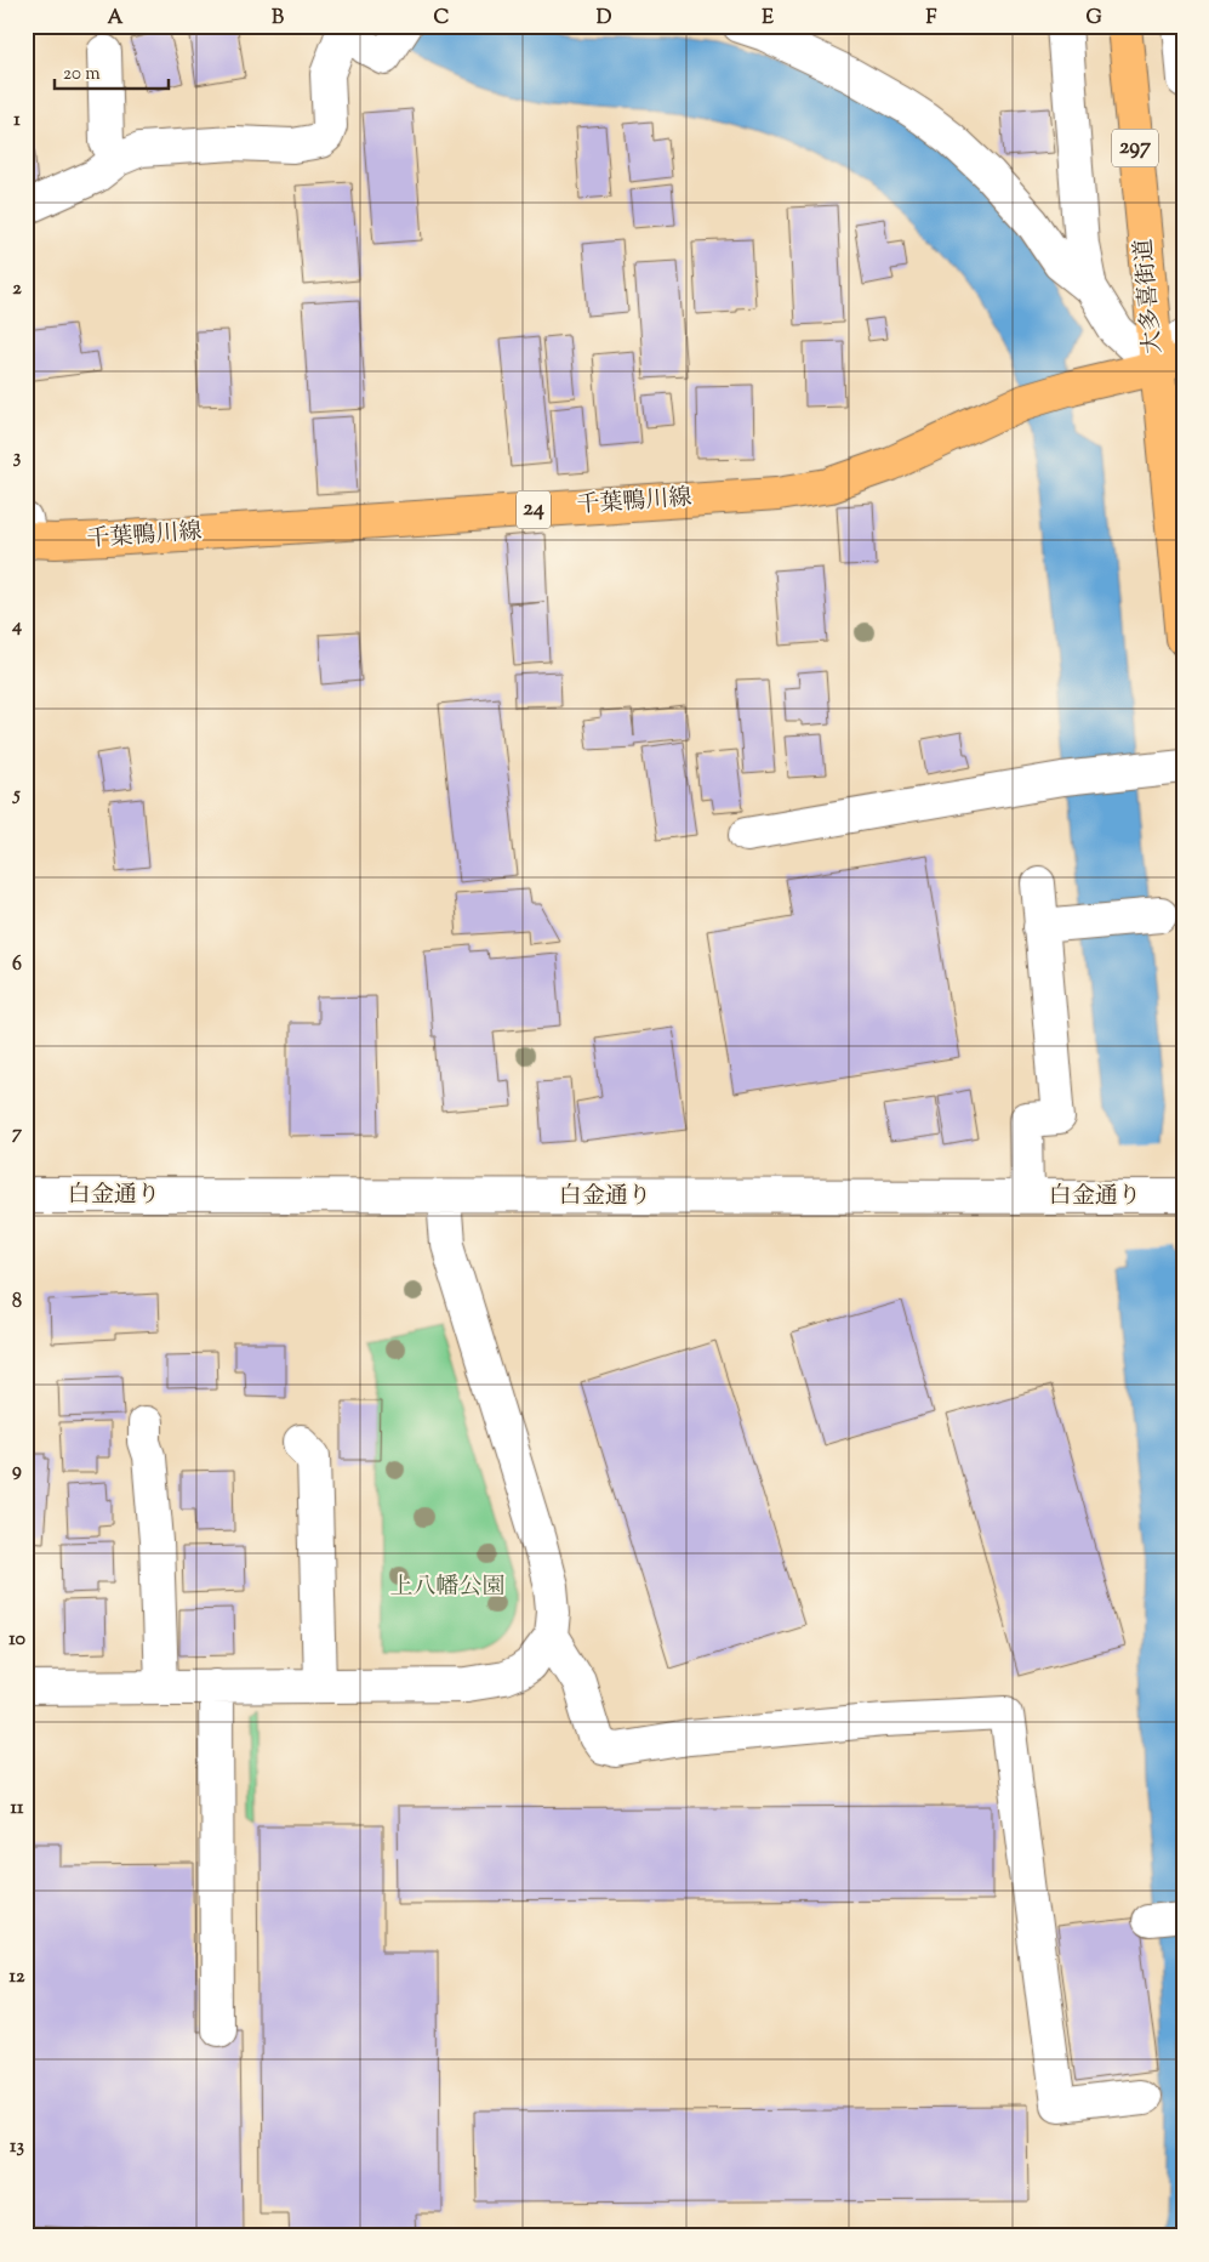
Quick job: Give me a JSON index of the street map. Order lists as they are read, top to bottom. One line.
{"streets":{"main road":["297","大多喜街道","千葉鴨川線","24"],"street":["白金通り"]},"crossings":[["大多喜街道","千葉鴨川線"]],"parks":["上八幡公園"],"scale_bar":"20 m","grid":{"columns":["A","B","C","D","E","F","G"],"rows":["1","2","3","4","5","6","7","8","9","10","11","12","13"]}}
